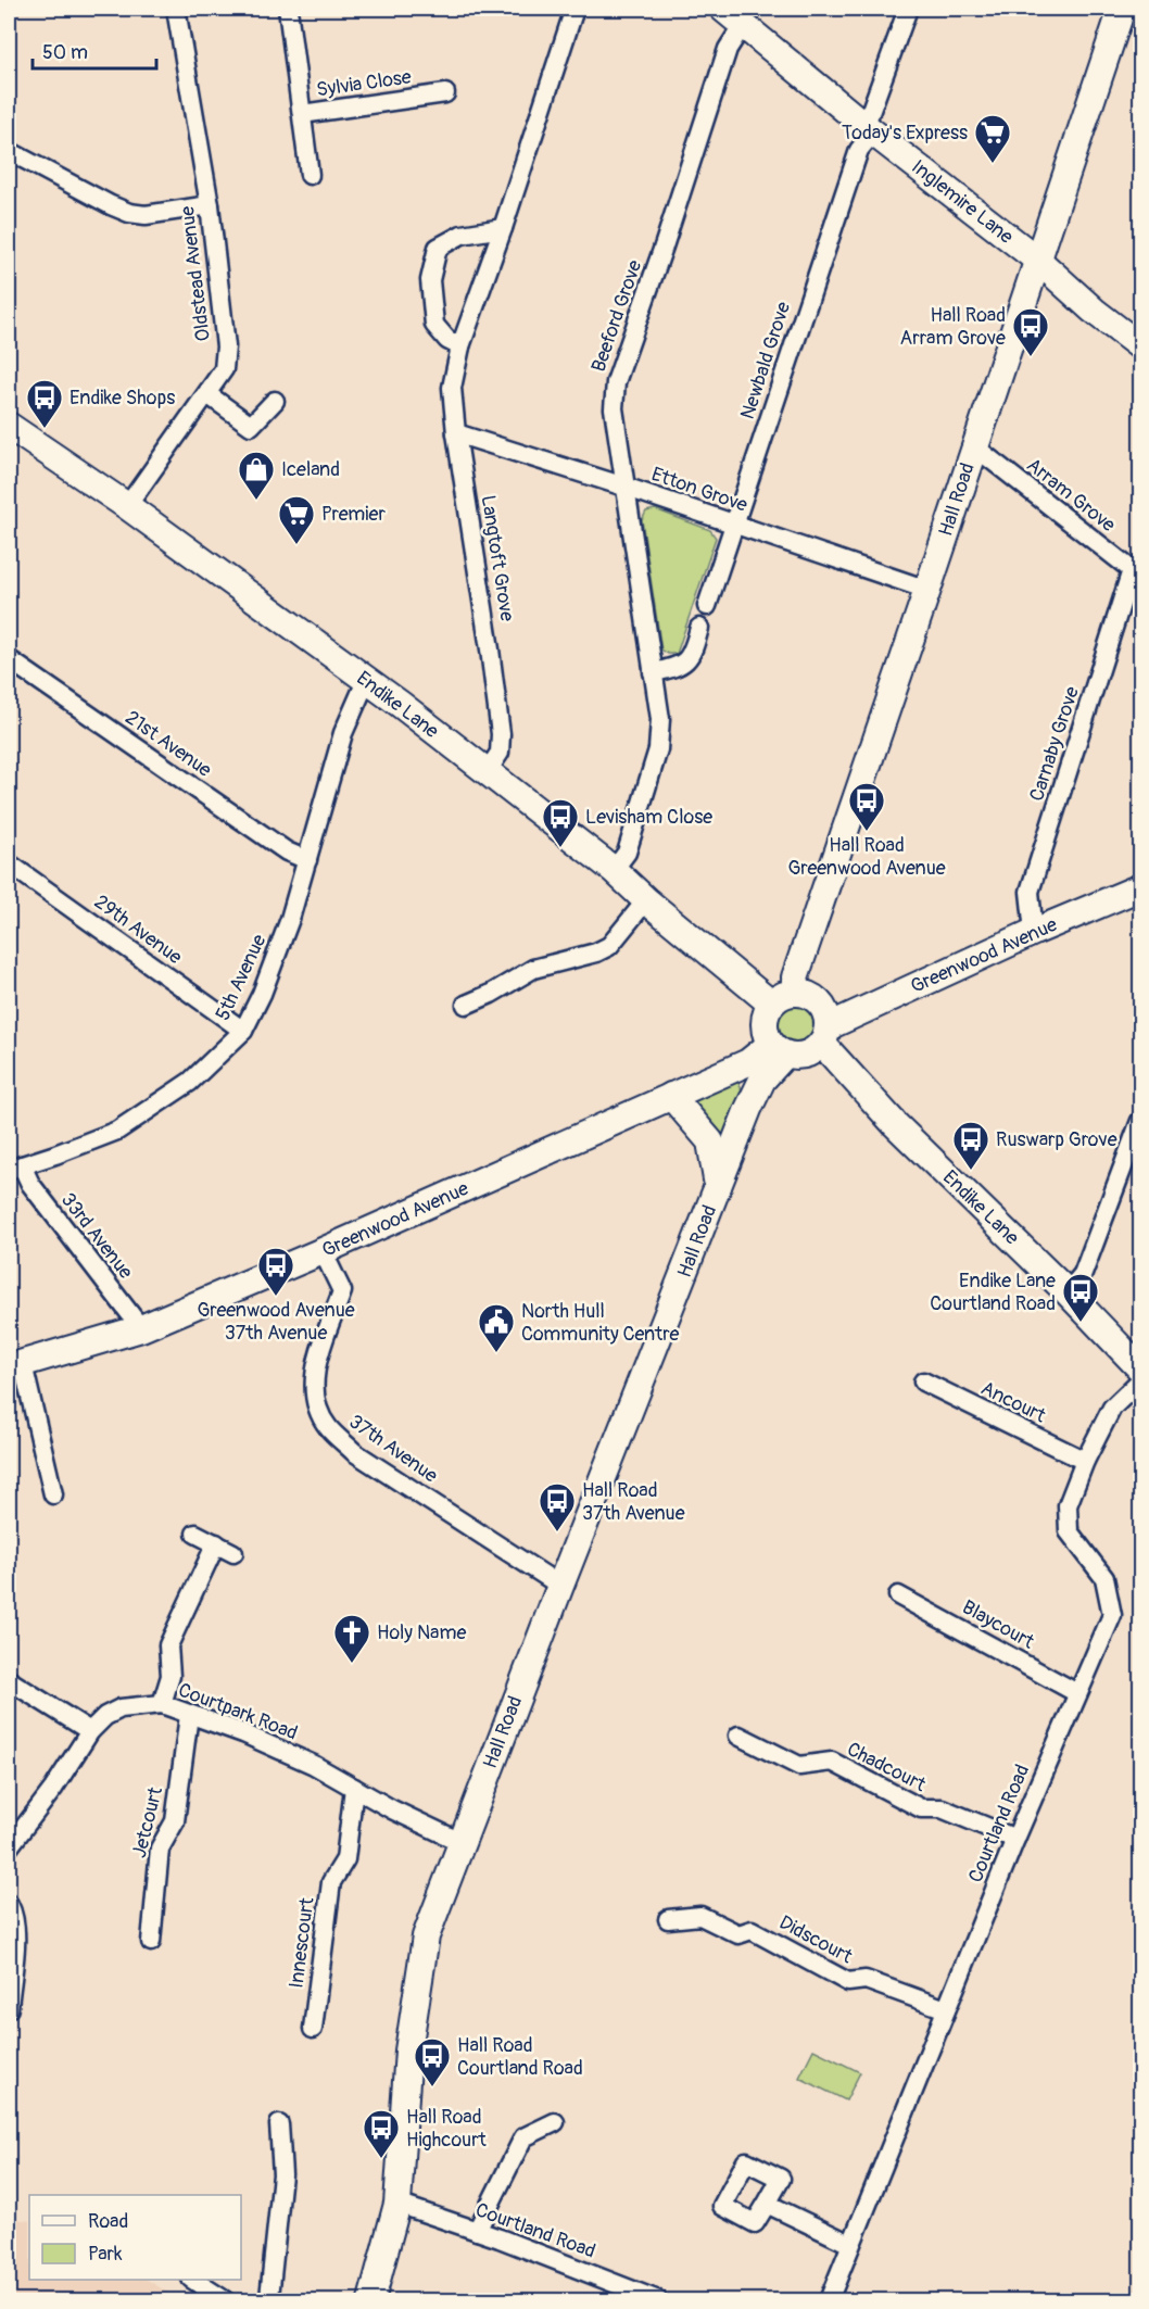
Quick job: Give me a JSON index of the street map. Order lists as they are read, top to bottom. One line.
{"streets":{"street":["Sylvia Close","Inglemire Lane","Oldstead Avenue","Beeford Grove","Newbald Grove","Etton Grove","Arram Grove","Hall Road","Langtoft Grove","Endike Lane","21st Avenue","Carnaby Grove","29th Avenue","Greenwood Avenue","5th Avenue","33rd Avenue","Ancourt","37th Avenue","Blaycourt","Courtpark Road","Chadcourt","Jetcourt","Courtland Road","Didscourt","Innescourt"]},"crossings":[["Inglemire Lane","Beeford Grove"],["Inglemire Lane","Newbald Grove"],["Inglemire Lane","Hall Road"],["Oldstead Avenue","Endike Lane"],["Beeford Grove","Etton Grove"],["Newbald Grove","Etton Grove"],["Etton Grove","Hall Road"],["Etton Grove","Langtoft Grove"],["Arram Grove","Hall Road"],["Arram Grove","Carnaby Grove"],["Hall Road","Endike Lane"],["Hall Road","Greenwood Avenue"],["Hall Road","37th Avenue"],["Hall Road","Courtpark Road"],["Hall Road","Courtland Road"],["Langtoft Grove","Endike Lane"],["Endike Lane","Greenwood Avenue"],["Endike Lane","5th Avenue"],["21st Avenue","5th Avenue"],["Carnaby Grove","Greenwood Avenue"],["29th Avenue","5th Avenue"],["Greenwood Avenue","33rd Avenue"],["Greenwood Avenue","37th Avenue"],["5th Avenue","33rd Avenue"],["Ancourt","Courtland Road"],["Blaycourt","Courtland Road"],["Courtpark Road","Jetcourt"],["Courtpark Road","Innescourt"],["Chadcourt","Courtland Road"],["Courtland Road","Didscourt"]],"places":{"supermarket":["Today's Express","Premier"],"bus stop":["Hall Road Arram Grove","Endike Shops","Hall Road Greenwood Avenue","Levisham Close","Ruswarp Grove","Greenwood Avenue 37th Avenue","Endike Lane Courtland Road","Hall Road 37th Avenue","Hall Road Courtland Road","Hall Road Highcourt"],"shop":["Iceland"],"public building":["North Hull Community Centre"],"church":["Holy Name"]},"legend":["Road","Park"],"scale_bar":"50 m"}
